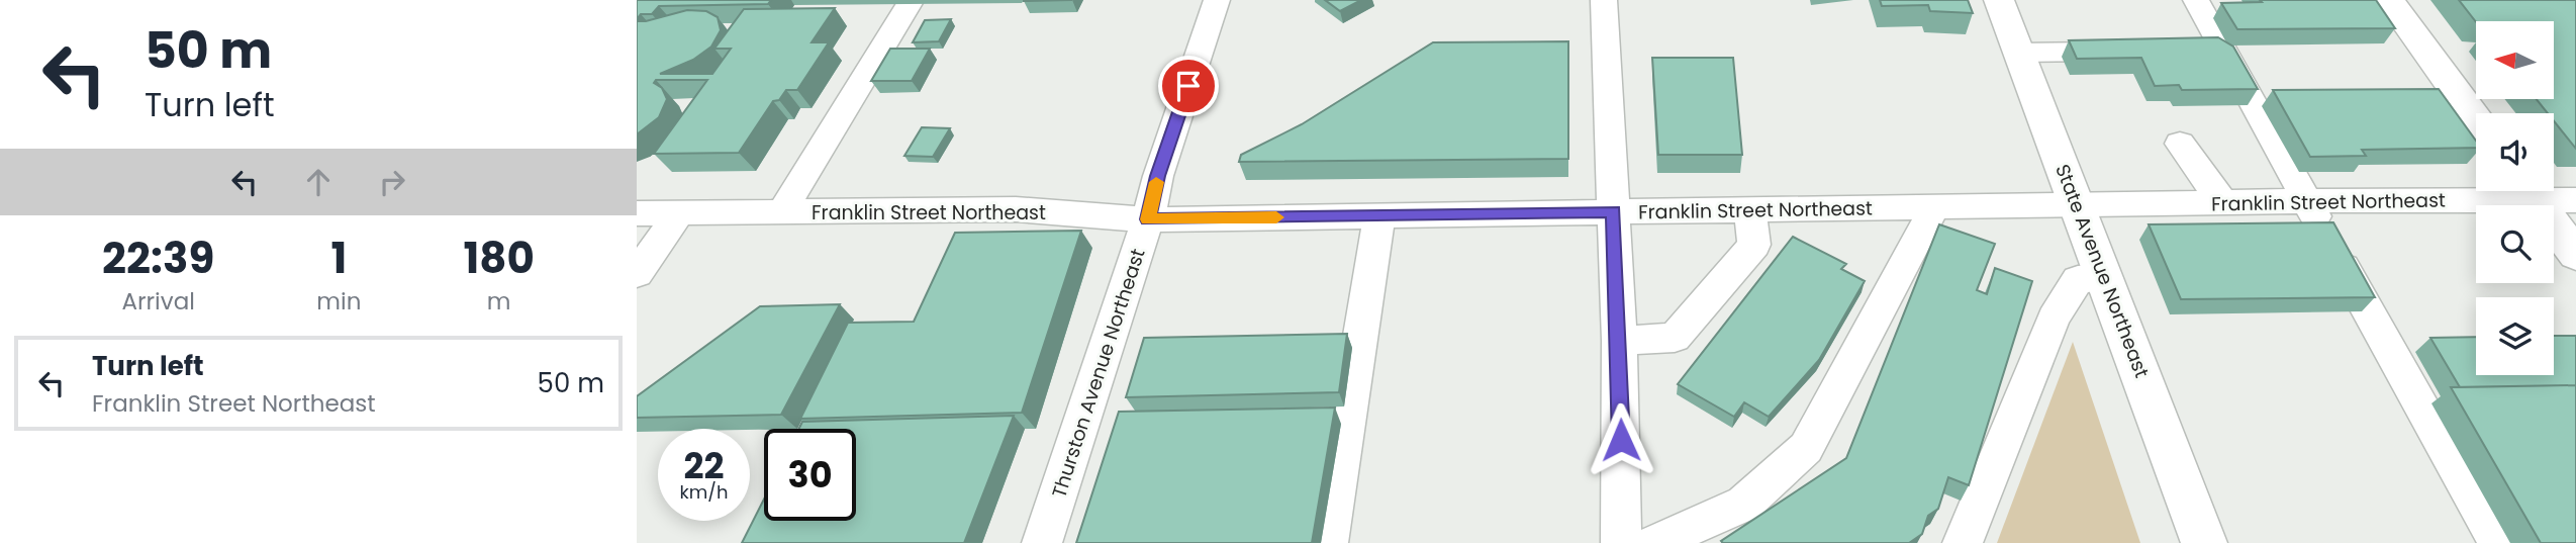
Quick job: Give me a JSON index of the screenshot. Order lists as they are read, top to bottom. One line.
{"streets":{"main road":["State Avenue Northeast"],"street":["Franklin Street Northeast","Thurston Avenue Northeast"]},"crossings":[["Franklin Street Northeast","State Avenue Northeast"],["Franklin Street Northeast","Thurston Avenue Northeast"]],"north":"left","page":{"turn":["50 m","Turn left"],"eta":["22:39","Arrival","1","min","180","m"],"list":[{"name":"Turn left","note":"Franklin Street Northeast","value":"50 m"}],"speed":"22 km/h","limit":"30"}}
